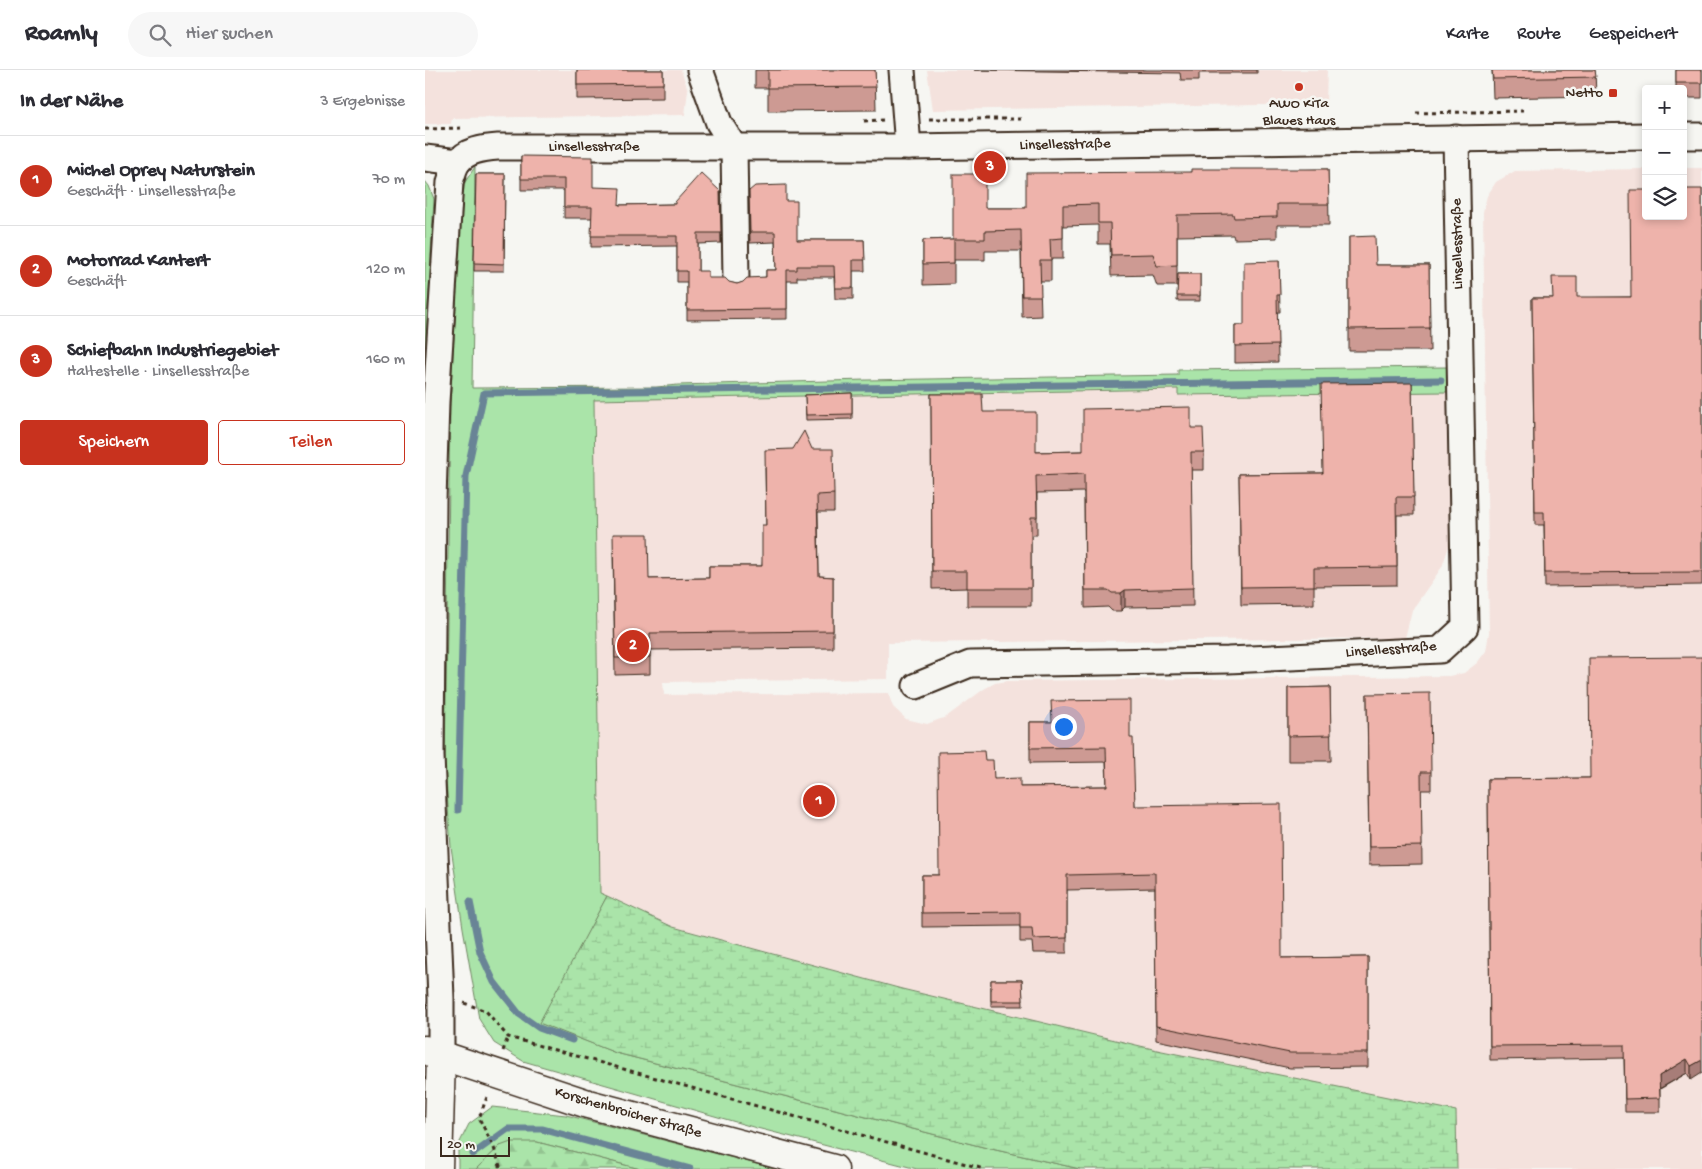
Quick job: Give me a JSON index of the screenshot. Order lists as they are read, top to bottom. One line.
{"streets":{"main road":["Korschenbroicher Straße"],"street":["Linsellesstraße"]},"places":{"other":["AWO KiTa Blaues Haus"],"transit":["Netto"]},"scale_bar":"20 m","page":{"header":"Roamly","search":"Hier suchen","nav":["Karte","Route","Gespeichert"],"heading":["In der Nähe","3 Ergebnisse"],"map_buttons":["+","−"],"list":[{"mark":"1","name":"Michel Oprey Naturstein","note":"Geschäft · Linsellesstraße","value":"70 m"},{"mark":"2","name":"Motorrad Kantert","note":"Geschäft","value":"120 m"},{"mark":"3","name":"Schiefbahn Industriegebiet","note":"Haltestelle · Linsellesstraße","value":"160 m"}],"pins":["3","2","1"],"buttons":["Speichern","Teilen"],"scale":"20 m"}}
